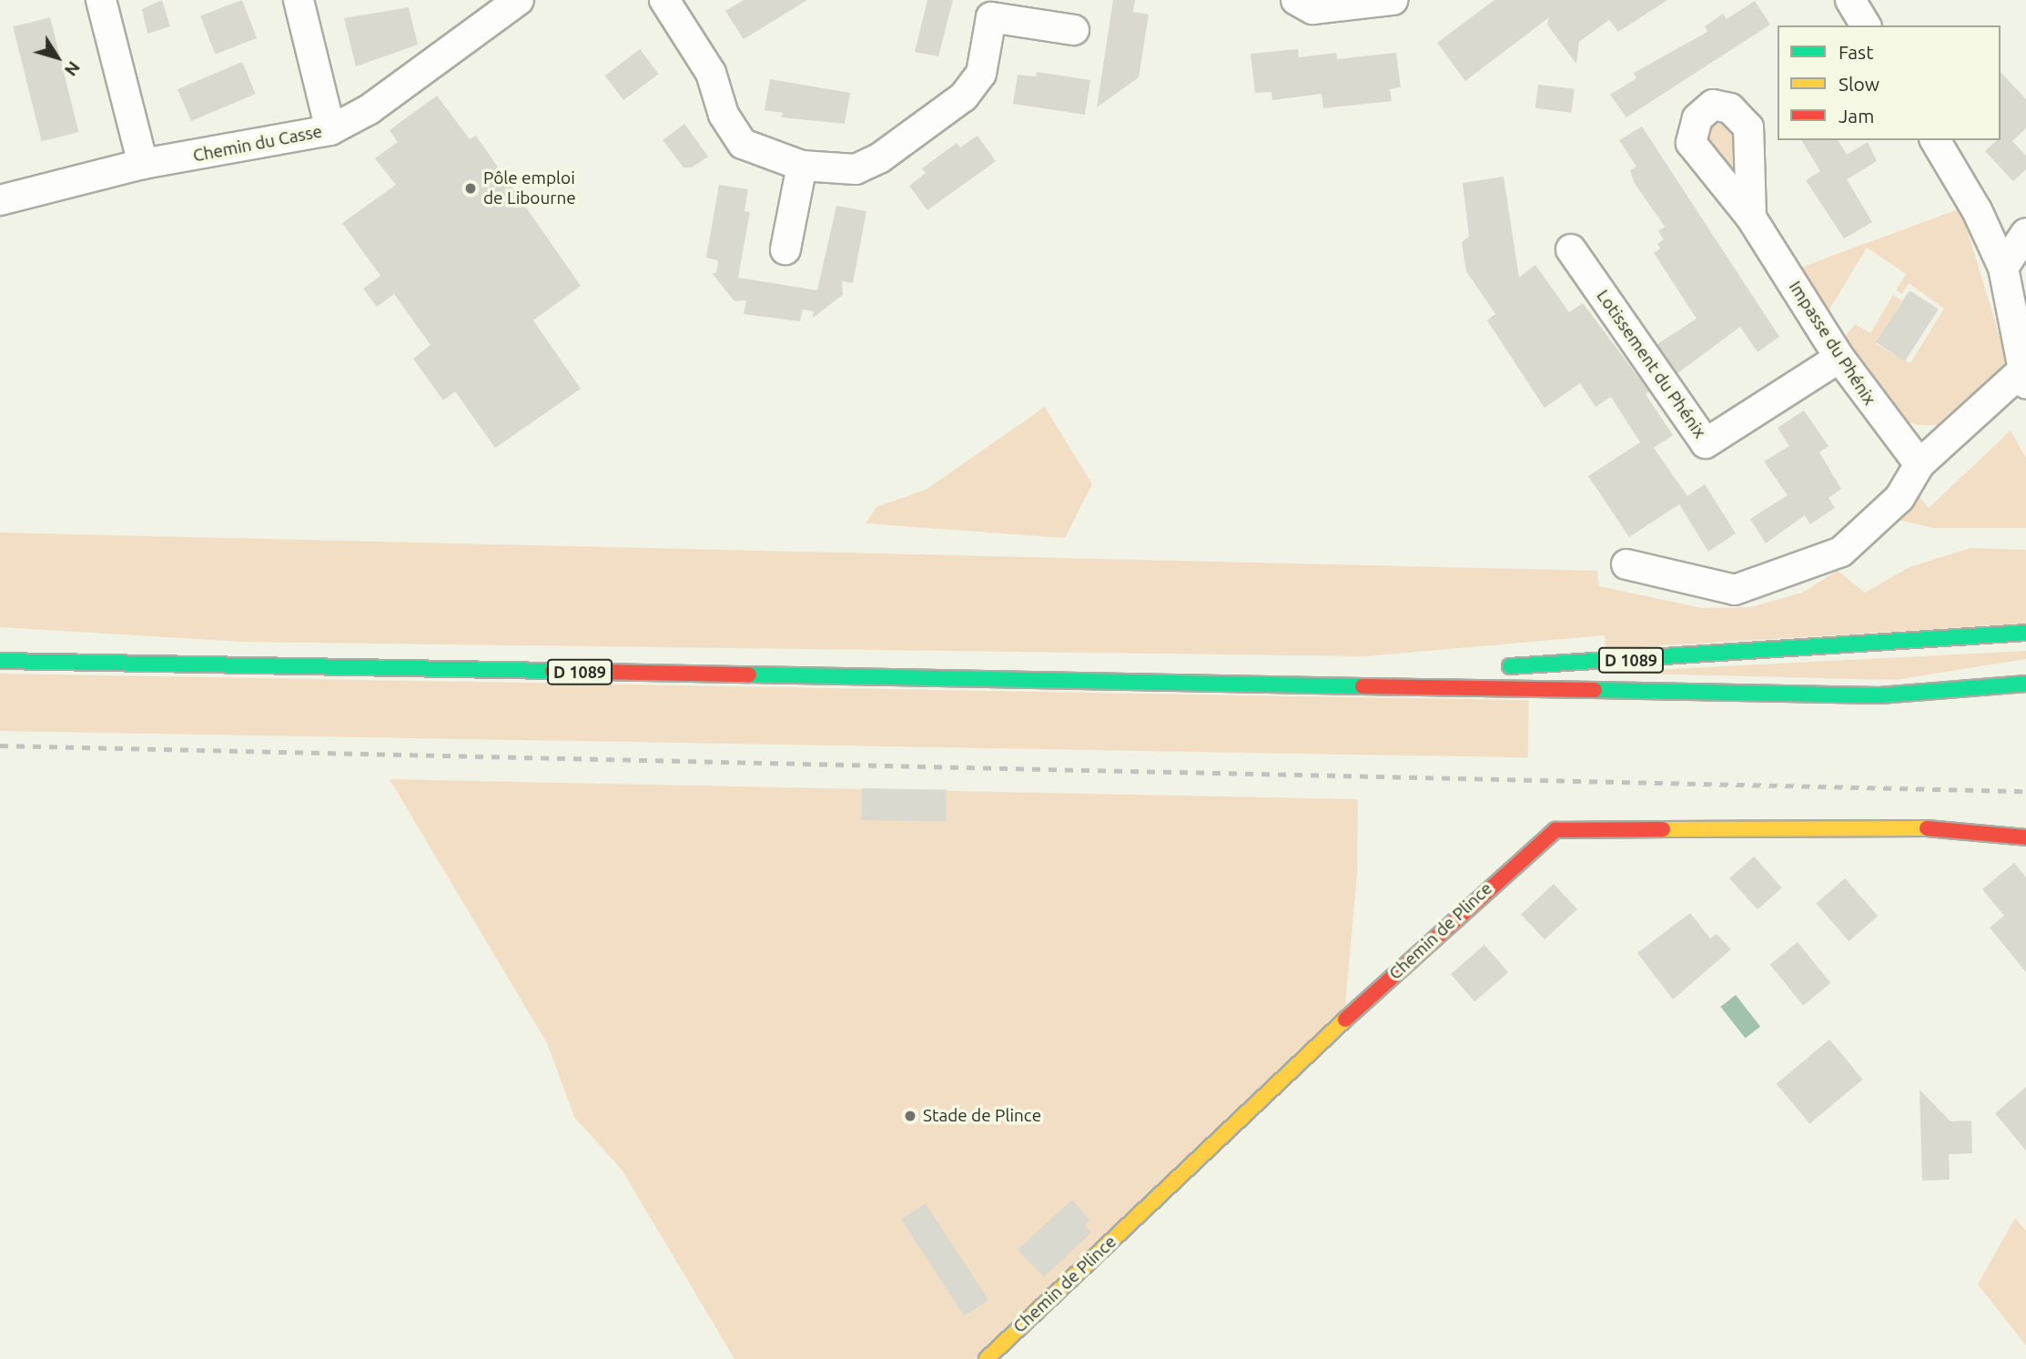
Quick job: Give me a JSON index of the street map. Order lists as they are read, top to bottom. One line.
{"streets":{"main road":["D 1089","Chemin de Plince"],"street":["Chemin du Casse","Impasse du Phénix","Lotissement du Phénix"]},"crossings":[["Impasse du Phénix","Lotissement du Phénix"]],"places":["Pôle emploi de Libourne","Stade de Plince"],"legend":["Fast","Slow","Jam"],"north":"bottom right"}
